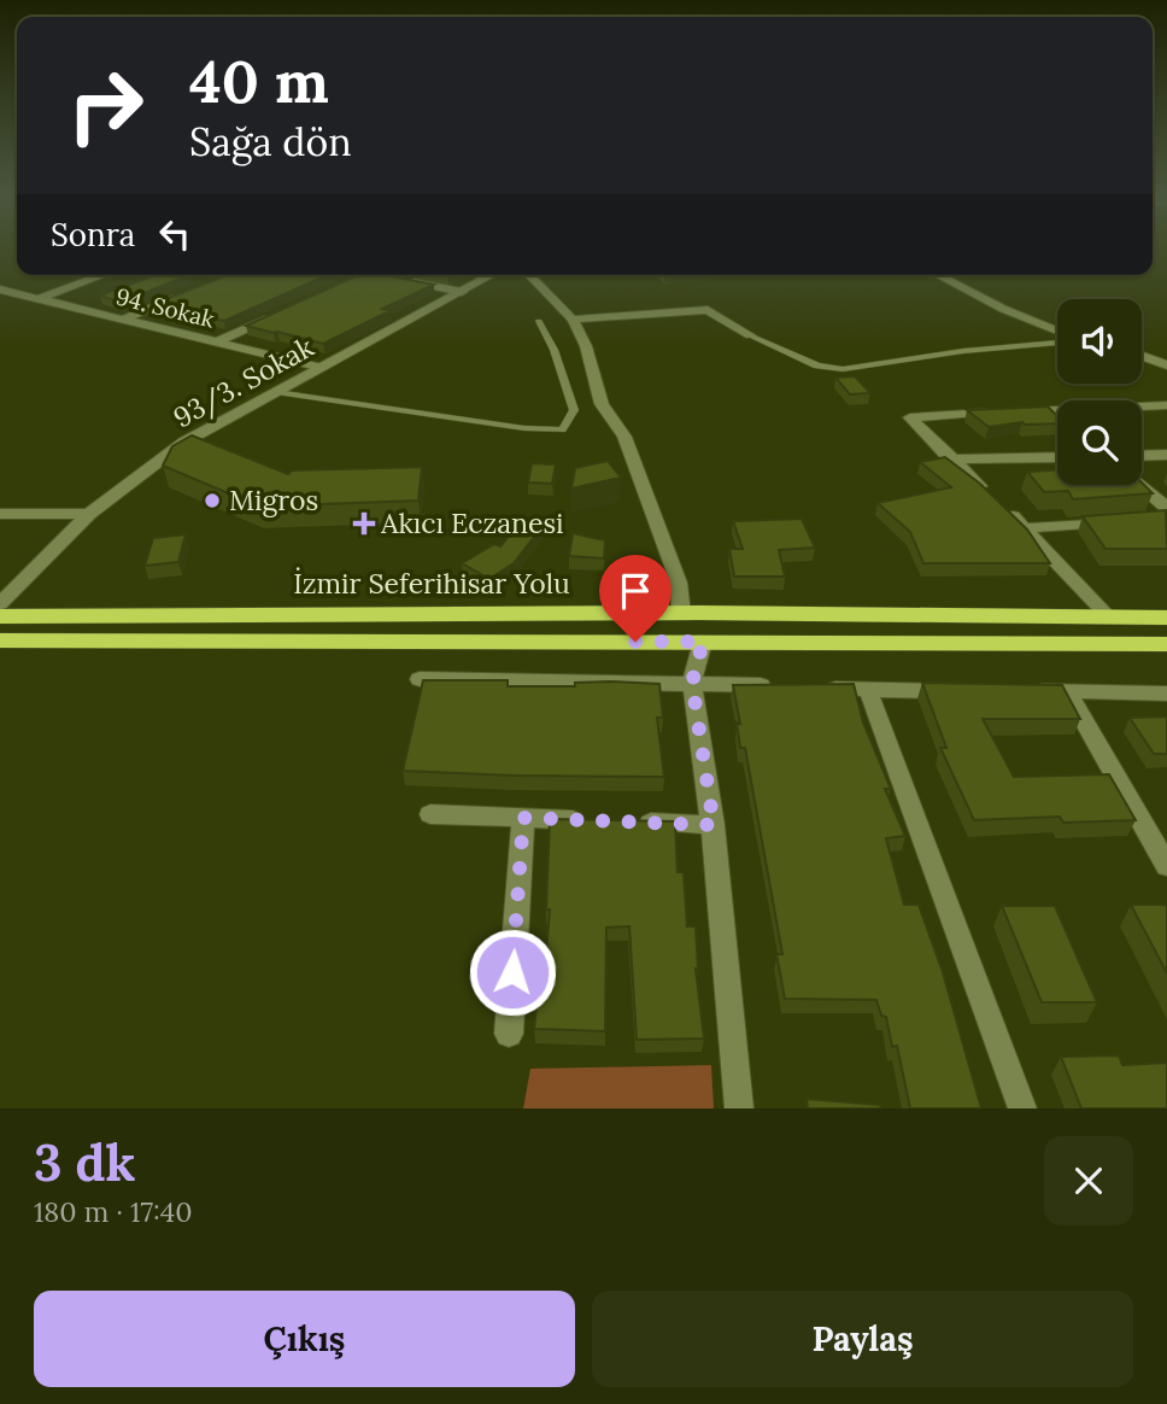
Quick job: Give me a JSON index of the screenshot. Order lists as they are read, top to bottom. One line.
{"streets":{"main road":["İzmir Seferihisar Yolu"],"street":["94. Sokak","93/3. Sokak"]},"crossings":[["94. Sokak","93/3. Sokak"]],"places":{"other":["Migros"],"health":["Akıcı Eczanesi"]},"page":{"turn":["40 m","Sağa dön"],"then":"Sonra","heading":["3 dk","180 m · 17:40"],"buttons":["Çıkış","Paylaş"]}}
